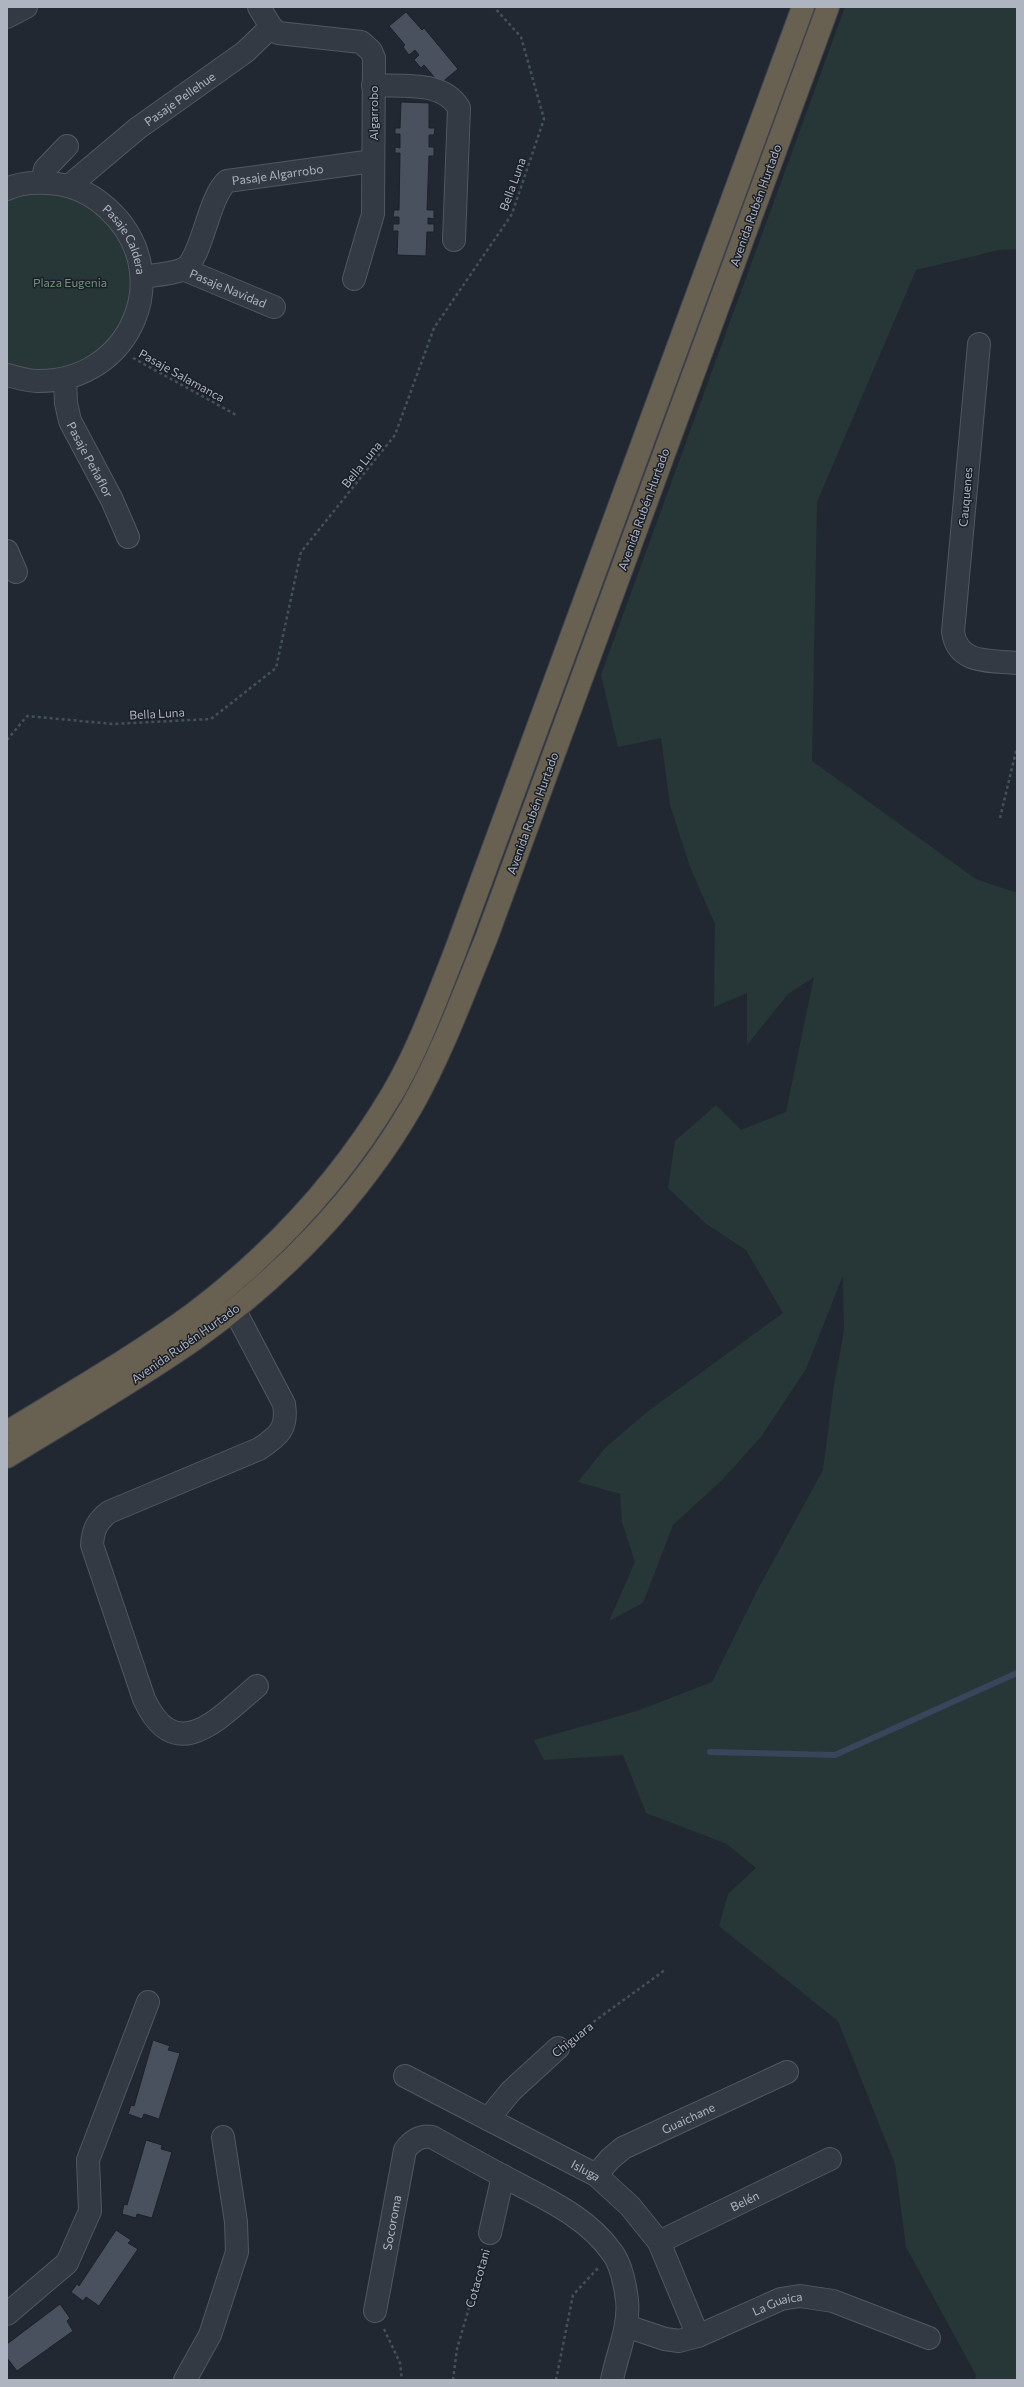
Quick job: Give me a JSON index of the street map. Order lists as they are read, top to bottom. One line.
{"streets":{"highway":["Avenida Rubén Hurtado"],"street":["Pasaje Pellehue","Algarrobo","Pasaje Algarrobo","Pasaje Caldera","Pasaje Navidad","Pasaje Peñaflor","Cauquenes","Chiguara","Guaichane","Isluga","Belén","Socoroma","Cotacotani","La Guaica"],"path":["Bella Luna","Pasaje Salamanca"]},"crossings":[["Pasaje Pellehue","Algarrobo"],["Pasaje Pellehue","Pasaje Caldera"],["Algarrobo","Pasaje Algarrobo"],["Pasaje Algarrobo","Pasaje Navidad"],["Pasaje Caldera","Pasaje Salamanca"],["Pasaje Caldera","Pasaje Peñaflor"],["Chiguara","Isluga"],["Guaichane","Isluga"],["Isluga","Belén"],["Isluga","La Guaica"],["Socoroma","Cotacotani"]],"parks":["Plaza Eugenia"]}
